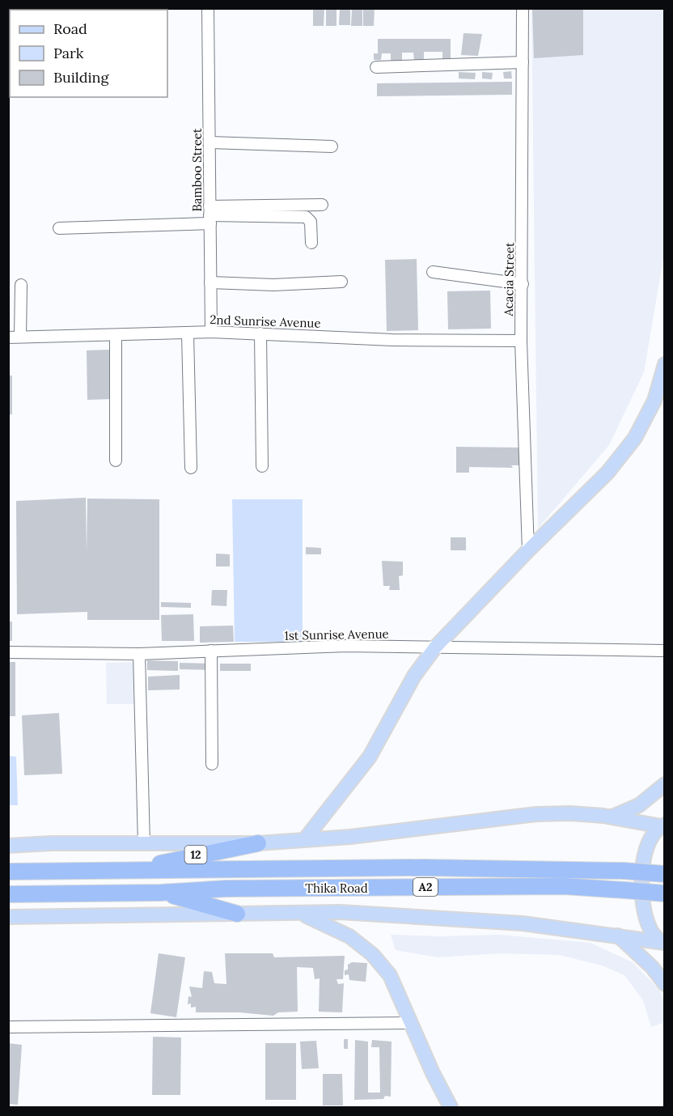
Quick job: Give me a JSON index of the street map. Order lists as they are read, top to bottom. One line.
{"streets":{"highway":["12","A2","Thika Road"],"street":["Bamboo Street","Acacia Street","2nd Sunrise Avenue","1st Sunrise Avenue"]},"crossings":[["Bamboo Street","2nd Sunrise Avenue"],["Acacia Street","2nd Sunrise Avenue"],["12","Thika Road"]],"legend":["Road","Park","Building"]}
